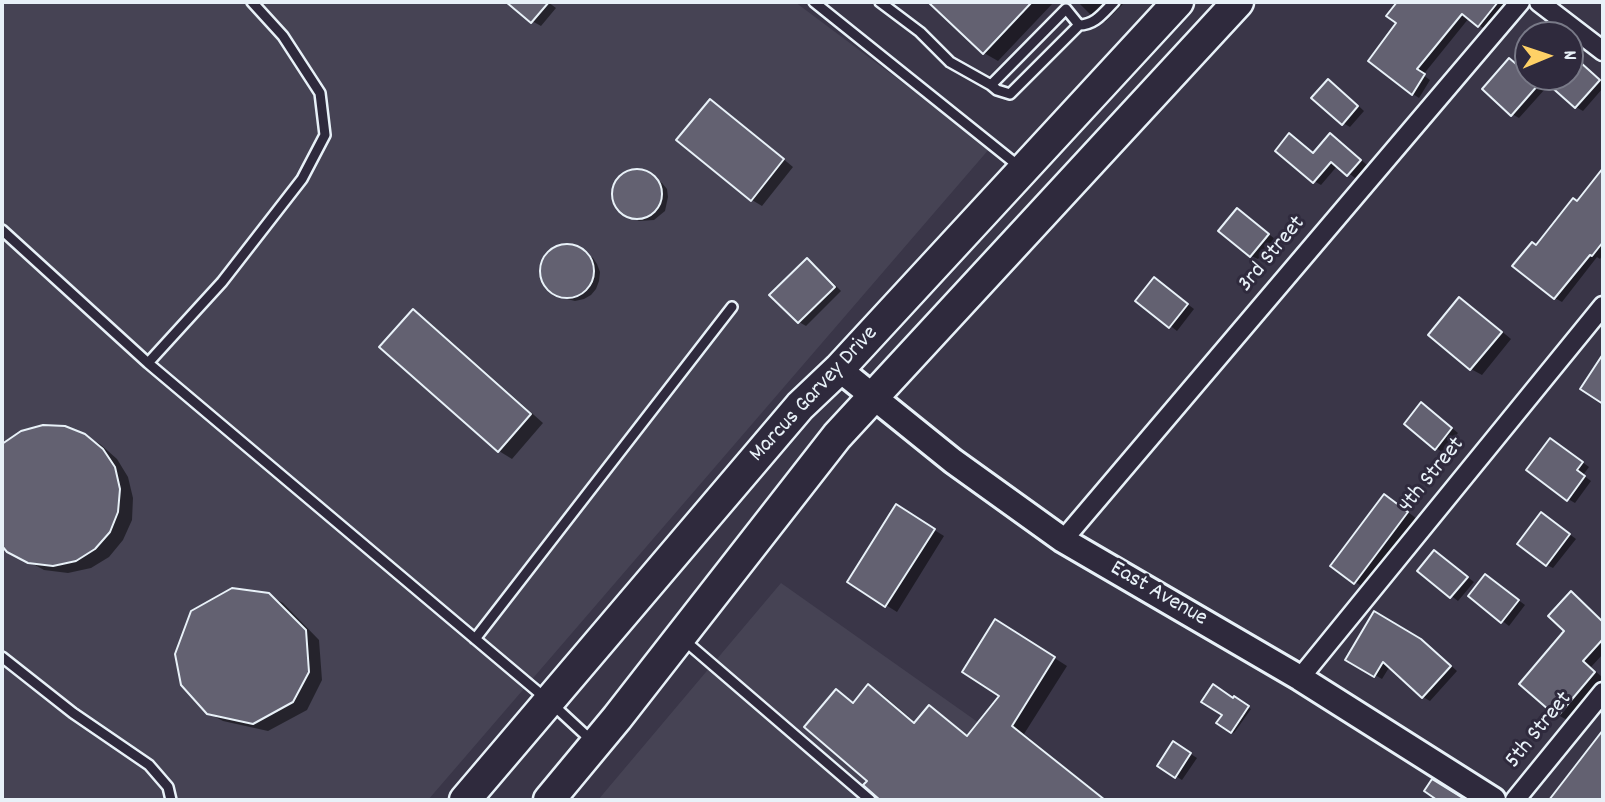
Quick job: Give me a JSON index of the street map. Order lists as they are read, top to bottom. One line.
{"streets":{"highway":["Marcus Garvey Drive"],"main road":["East Avenue"],"street":["3rd Street","4th Street","5th Street"]},"crossings":[["3rd Street","East Avenue"],["Marcus Garvey Drive","East Avenue"],["4th Street","East Avenue"]],"north":"right"}
